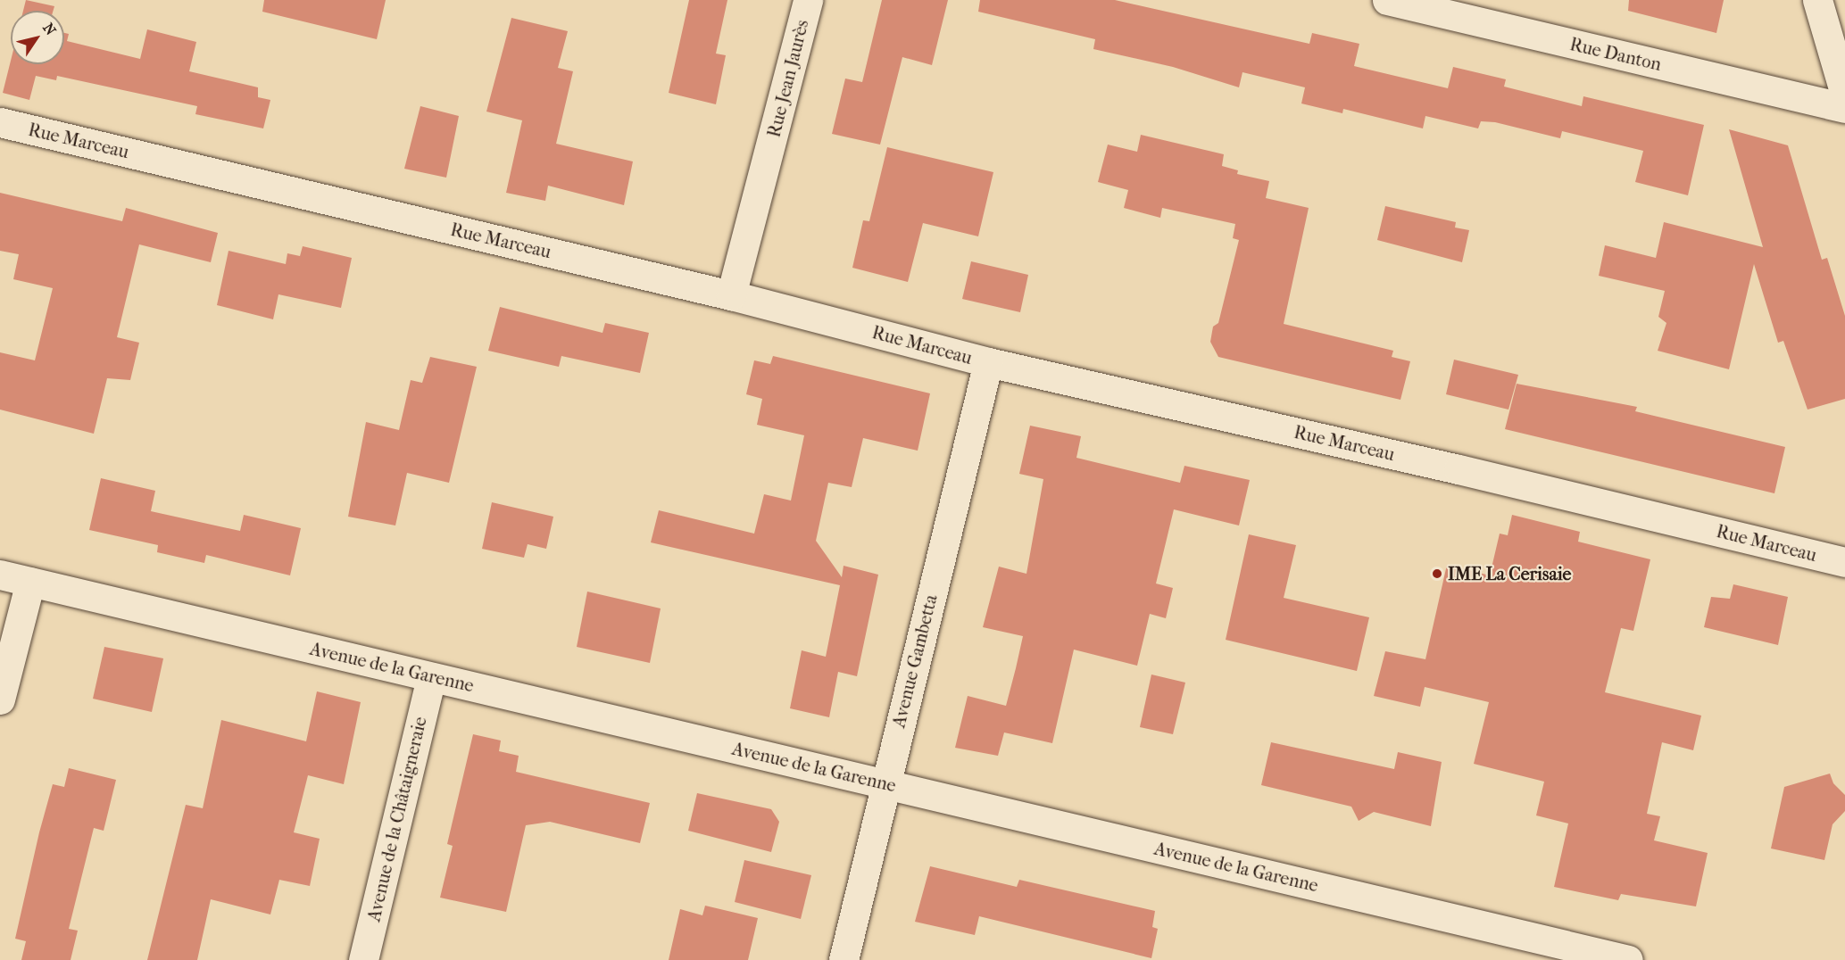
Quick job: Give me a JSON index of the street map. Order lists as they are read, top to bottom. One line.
{"streets":{"street":["Rue Danton","Rue Jean Jaurès","Rue Marceau","Avenue Gambetta","Avenue de la Garenne","Avenue de la Châtaigneraie"]},"crossings":[["Rue Jean Jaurès","Rue Marceau"],["Rue Marceau","Avenue Gambetta"],["Avenue Gambetta","Avenue de la Garenne"],["Avenue de la Garenne","Avenue de la Châtaigneraie"]],"places":["IME La Cerisaie"],"north":"top right"}
